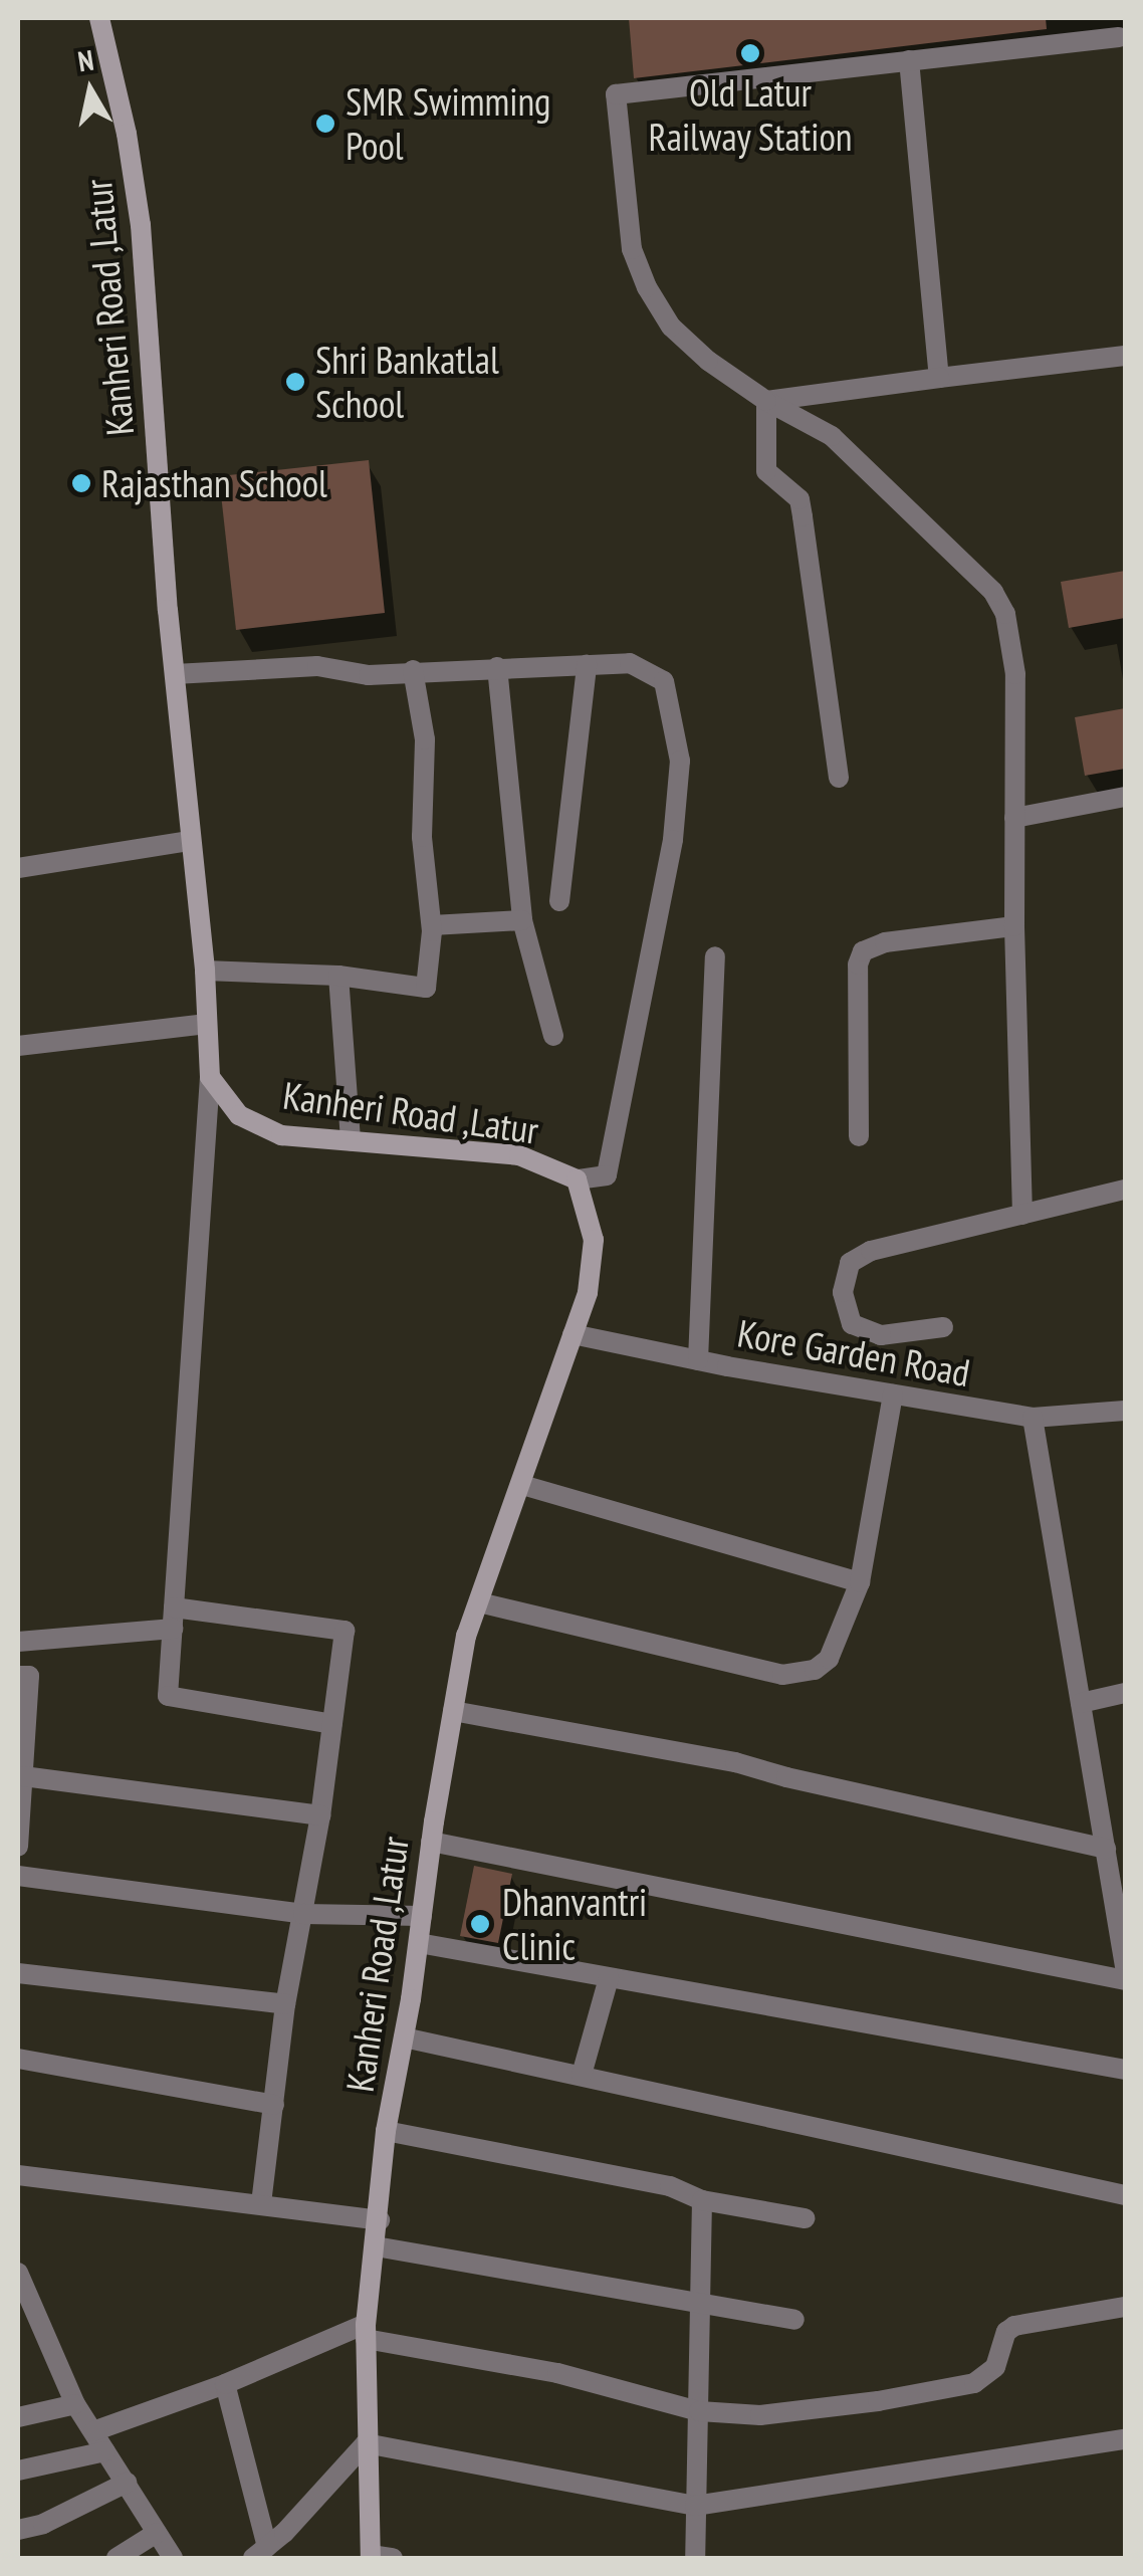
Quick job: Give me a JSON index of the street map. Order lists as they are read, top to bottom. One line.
{"streets":{"street":["Kanheri Road ,Latur","Kore Garden Road"]},"crossings":[["Kanheri Road ,Latur","Kore Garden Road"]],"places":["Old Latur Railway Station","SMR Swimming Pool","Shri Bankatlal School","Rajasthan School","Dhanvantri Clinic"],"north":"top"}
